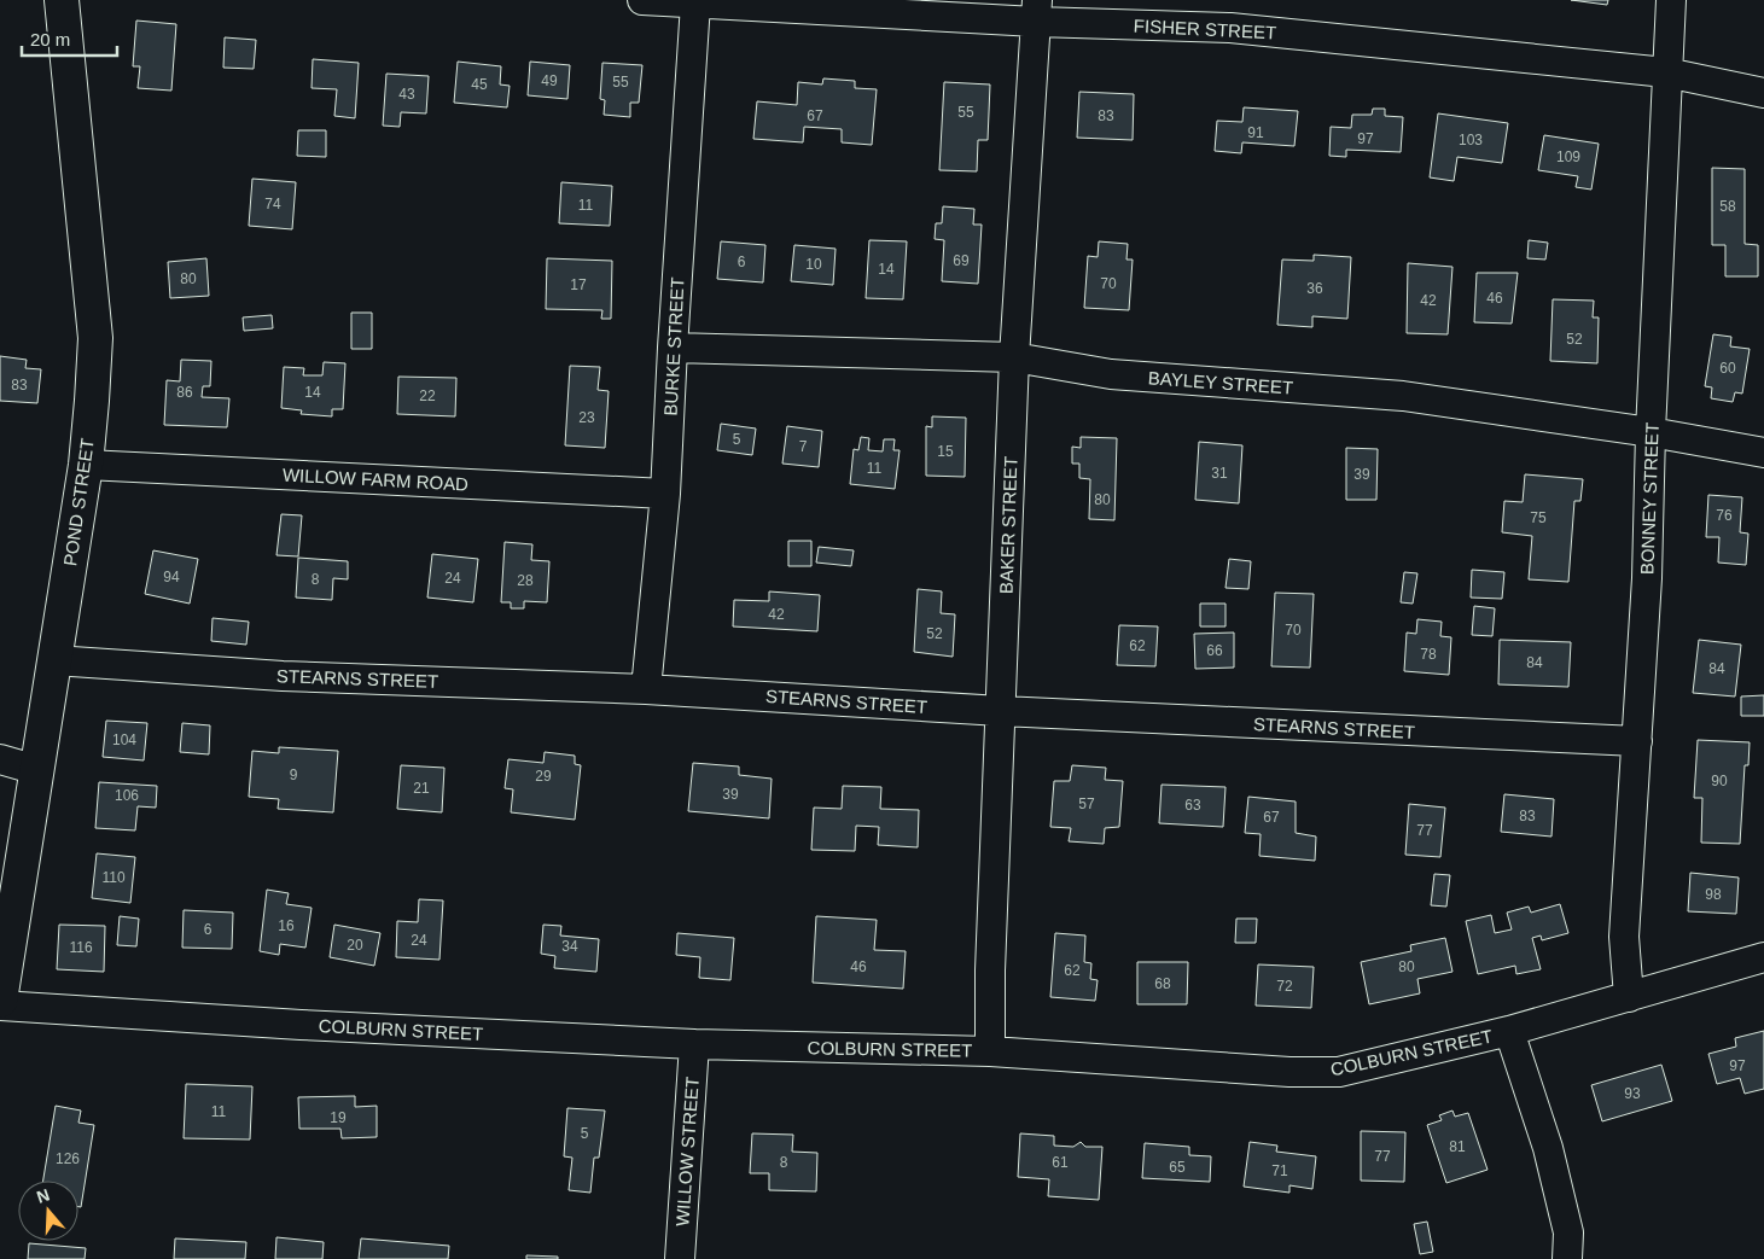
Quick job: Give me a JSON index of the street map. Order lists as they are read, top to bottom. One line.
{"streets":{"street":["FISHER STREET","BURKE STREET","BAYLEY STREET","WILLOW FARM ROAD","BONNEY STREET","POND STREET","BAKER STREET","STEARNS STREET","COLBURN STREET","WILLOW STREET"]},"crossings":[["FISHER STREET","BURKE STREET"],["FISHER STREET","BONNEY STREET"],["FISHER STREET","BAKER STREET"],["BURKE STREET","BAYLEY STREET"],["BURKE STREET","WILLOW FARM ROAD"],["BURKE STREET","STEARNS STREET"],["BAYLEY STREET","BONNEY STREET"],["BAYLEY STREET","BAKER STREET"],["WILLOW FARM ROAD","POND STREET"],["BONNEY STREET","STEARNS STREET"],["BONNEY STREET","COLBURN STREET"],["POND STREET","STEARNS STREET"],["BAKER STREET","STEARNS STREET"],["BAKER STREET","COLBURN STREET"],["COLBURN STREET","WILLOW STREET"]],"house_numbers":["49","55","45","43","55","67","83","91","97","103","109","74","11","58","69","6","10","14","80","70","17","36","46","42","52","60","83","86","14","22","23","5","7","15","11","31","39","80","76","75","94","24","8","28","42","70","52","62","66","78","84","84","104","9","29","90","21","39","106","57","63","83","67","77","110","98","16","6","24","20","34","116","46","80","62","68","72","97","93","11","19","5","81","77","126","8","61","65","71"],"scale_bar":"20 m","north":"top"}
